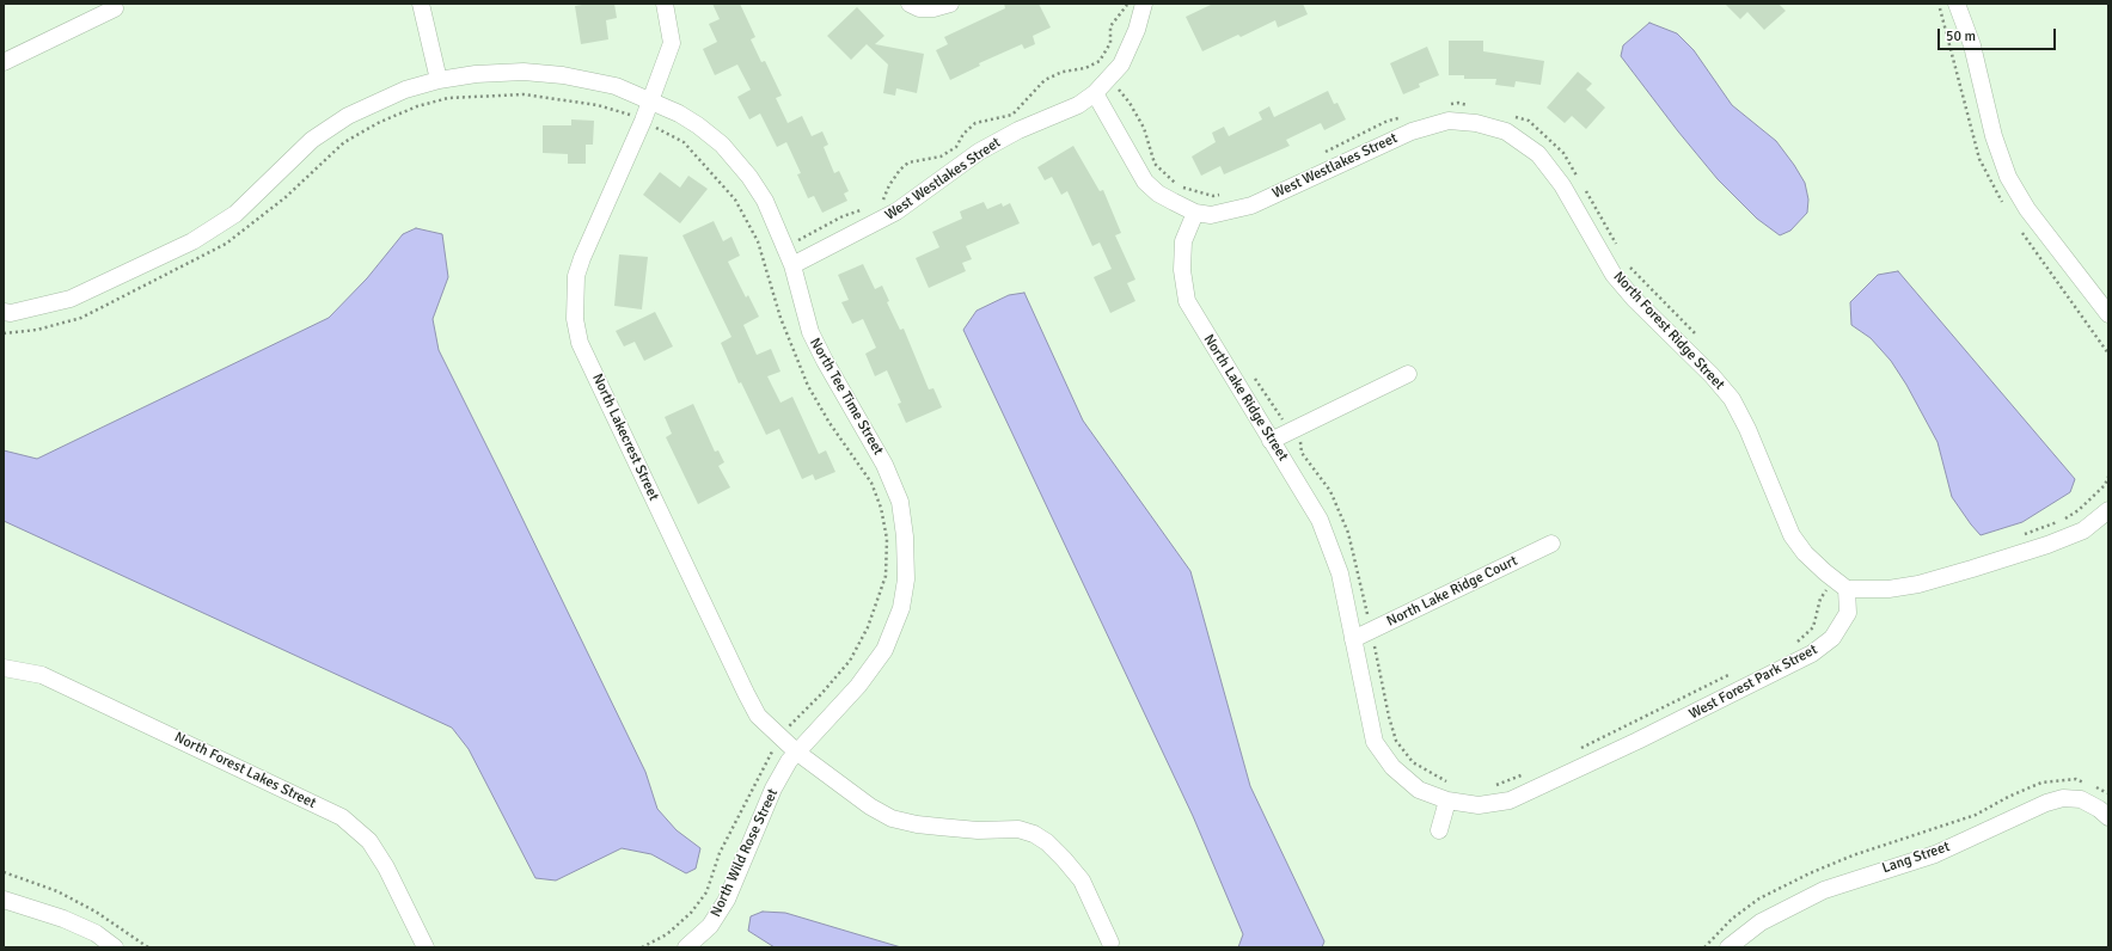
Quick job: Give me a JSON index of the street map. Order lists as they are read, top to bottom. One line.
{"streets":{"street":["West Westlakes Street","North Forest Ridge Street","North Tee Time Street","North Lake Ridge Street","North Lakecrest Street","North Lake Ridge Court","West Forest Park Street","North Forest Lakes Street","North Wild Rose Street","Lang Street"]},"crossings":[["West Westlakes Street","North Forest Ridge Street"],["West Westlakes Street","North Tee Time Street"],["West Westlakes Street","North Lake Ridge Street"],["North Forest Ridge Street","West Forest Park Street"],["North Tee Time Street","North Lakecrest Street"],["North Tee Time Street","North Wild Rose Street"],["North Lake Ridge Street","North Lake Ridge Court"],["North Lake Ridge Street","West Forest Park Street"],["North Lakecrest Street","North Wild Rose Street"]],"scale_bar":"50 m"}
